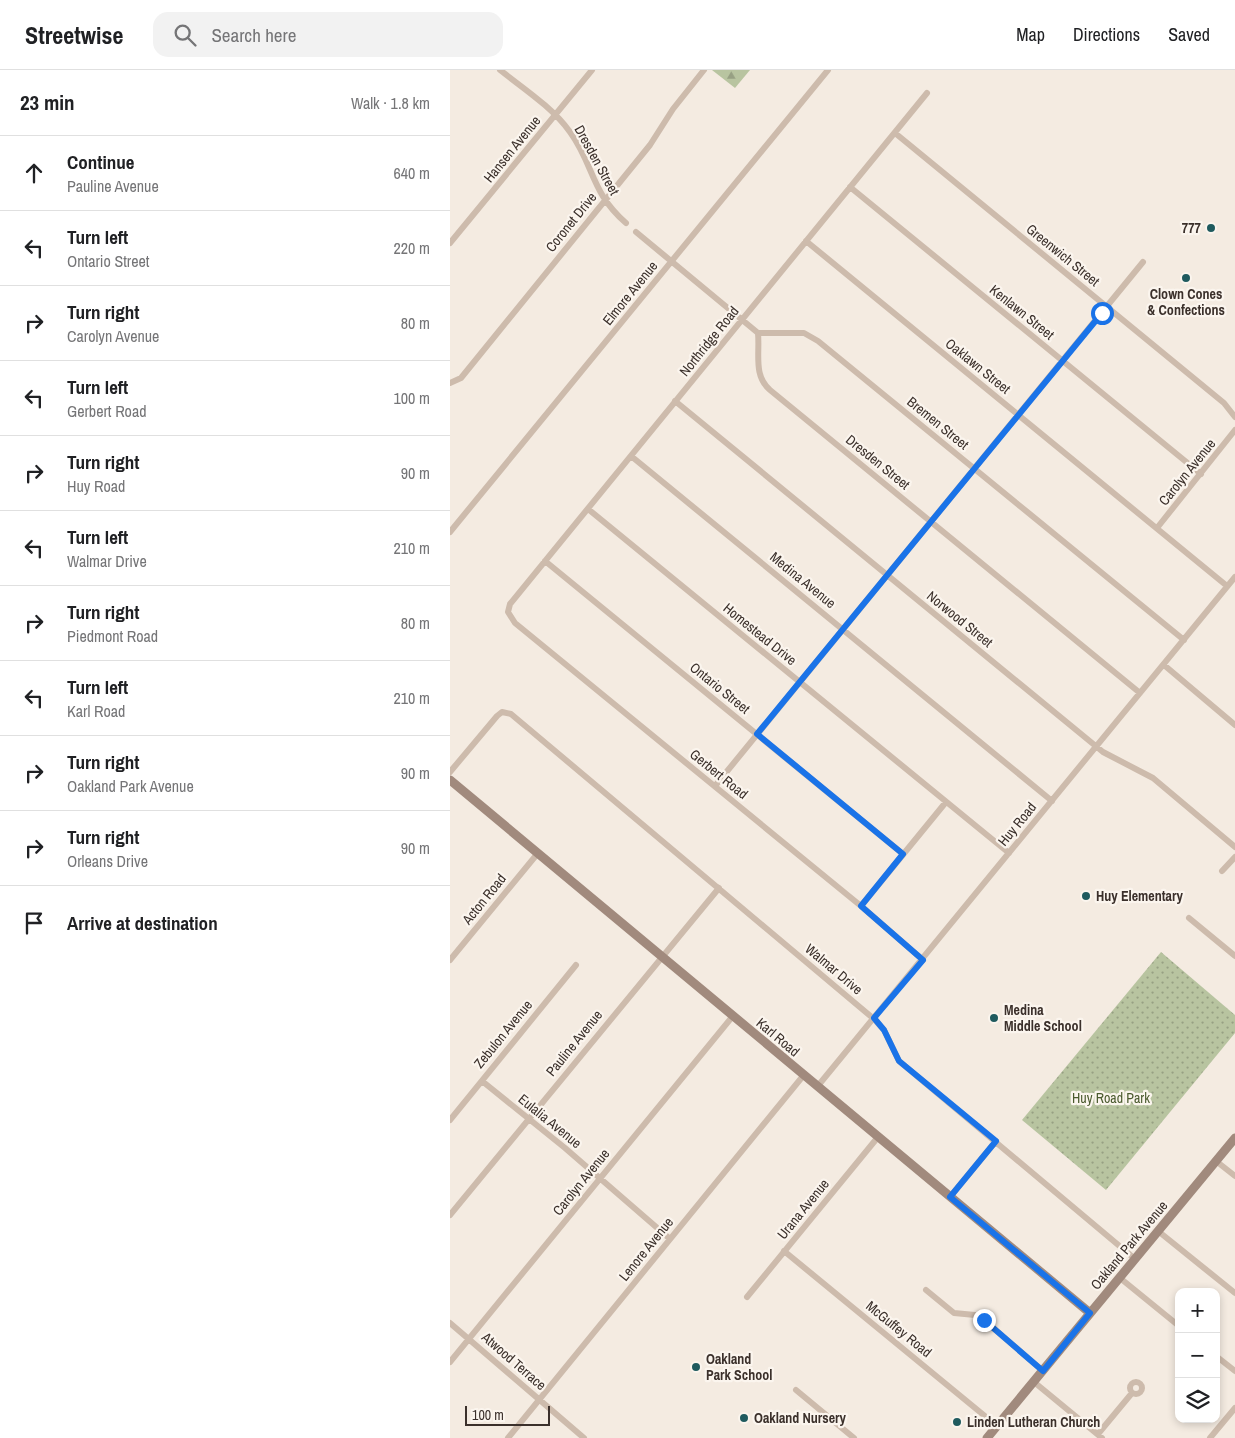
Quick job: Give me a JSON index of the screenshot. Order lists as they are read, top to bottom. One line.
{"streets":{"main road":["Karl Road","Oakland Park Avenue"],"street":["Hansen Avenue","Dresden Street","Coronet Drive","Greenwich Street","Elmore Avenue","Kenlawn Street","Northridge Road","Oaklawn Street","Bremen Street","Carolyn Avenue","Medina Avenue","Norwood Street","Homestead Drive","Ontario Street","Gerbert Road","Huy Road","Acton Road","Walmar Drive","Zebulon Avenue","Pauline Avenue","Eulalia Avenue","Urana Avenue","Lenore Avenue","McGuffey Road","Atwood Terrace"]},"crossings":[["Hansen Avenue","Dresden Street"],["Dresden Street","Coronet Drive"],["Dresden Street","Bremen Street"],["Dresden Street","Huy Road"],["Greenwich Street","Northridge Road"],["Kenlawn Street","Northridge Road"],["Kenlawn Street","Carolyn Avenue"],["Northridge Road","Oaklawn Street"],["Northridge Road","Medina Avenue"],["Northridge Road","Norwood Street"],["Northridge Road","Homestead Drive"],["Northridge Road","Ontario Street"],["Northridge Road","Gerbert Road"],["Oaklawn Street","Carolyn Avenue"],["Oaklawn Street","Huy Road"],["Bremen Street","Huy Road"],["Carolyn Avenue","Karl Road"],["Carolyn Avenue","Eulalia Avenue"],["Carolyn Avenue","Atwood Terrace"],["Medina Avenue","Huy Road"],["Norwood Street","Huy Road"],["Homestead Drive","Huy Road"],["Gerbert Road","Huy Road"],["Huy Road","Walmar Drive"],["Huy Road","Karl Road"],["Acton Road","Karl Road"],["Walmar Drive","Pauline Avenue"],["Walmar Drive","Oakland Park Avenue"],["Zebulon Avenue","Eulalia Avenue"],["Karl Road","Pauline Avenue"],["Karl Road","Urana Avenue"],["Karl Road","Oakland Park Avenue"],["Karl Road","Lenore Avenue"],["Pauline Avenue","Eulalia Avenue"],["Eulalia Avenue","Lenore Avenue"],["Urana Avenue","McGuffey Road"],["Oakland Park Avenue","McGuffey Road"],["Lenore Avenue","Atwood Terrace"]],"parks":["Huy Road Park"],"places":["777","Clown Cones & Confections","Huy Elementary","Medina Middle School","Oakland Park School","Oakland Nursery","Linden Lutheran Church"],"scale_bar":"100 m","page":{"header":"Streetwise","search":"Search here","nav":["Map","Directions","Saved"],"heading":["23 min","Walk · 1.8 km"],"list":[["Continue","Pauline Avenue","640 m"],["Turn left","Ontario Street","220 m"],["Turn right","Carolyn Avenue","80 m"],["Turn left","Gerbert Road","100 m"],["Turn right","Huy Road","90 m"],["Turn left","Walmar Drive","210 m"],["Turn right","Piedmont Road","80 m"],["Turn left","Karl Road","210 m"],["Turn right","Oakland Park Avenue","90 m"],["Turn right","Orleans Drive","90 m"],"Arrive at destination"],"map_buttons":["+","−"],"scale":"100 m"}}
